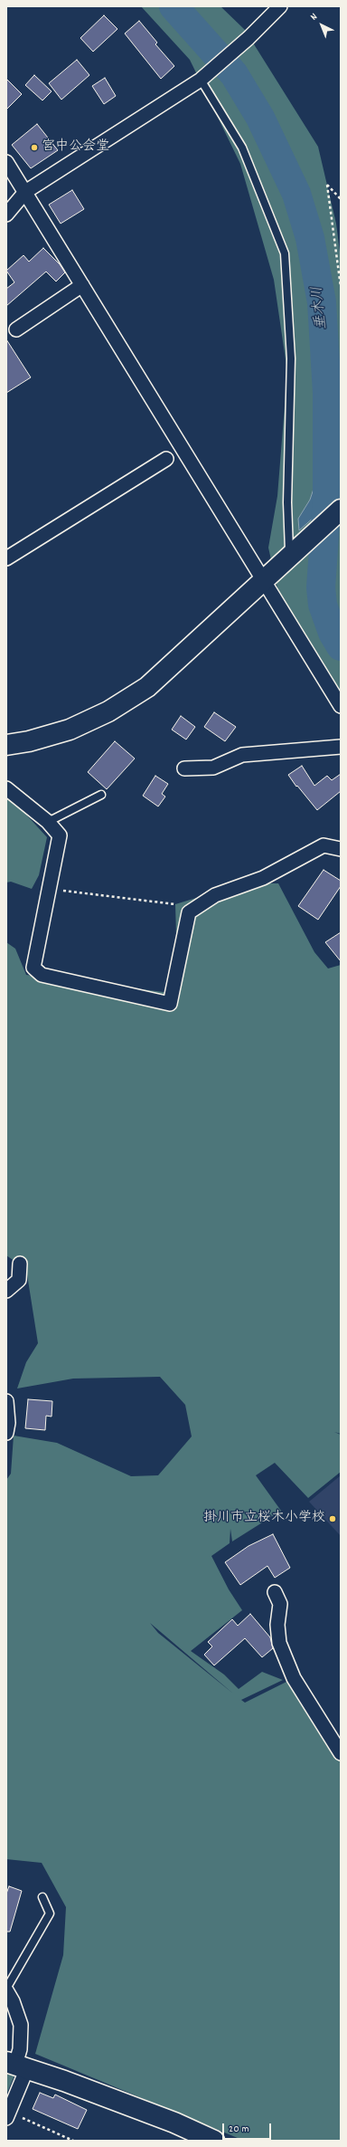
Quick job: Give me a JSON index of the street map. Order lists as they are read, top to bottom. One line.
{"water":["垂木川"],"places":["宮中公会堂","掛川市立桜木小学校"],"scale_bar":"20 m","north":"top left"}
